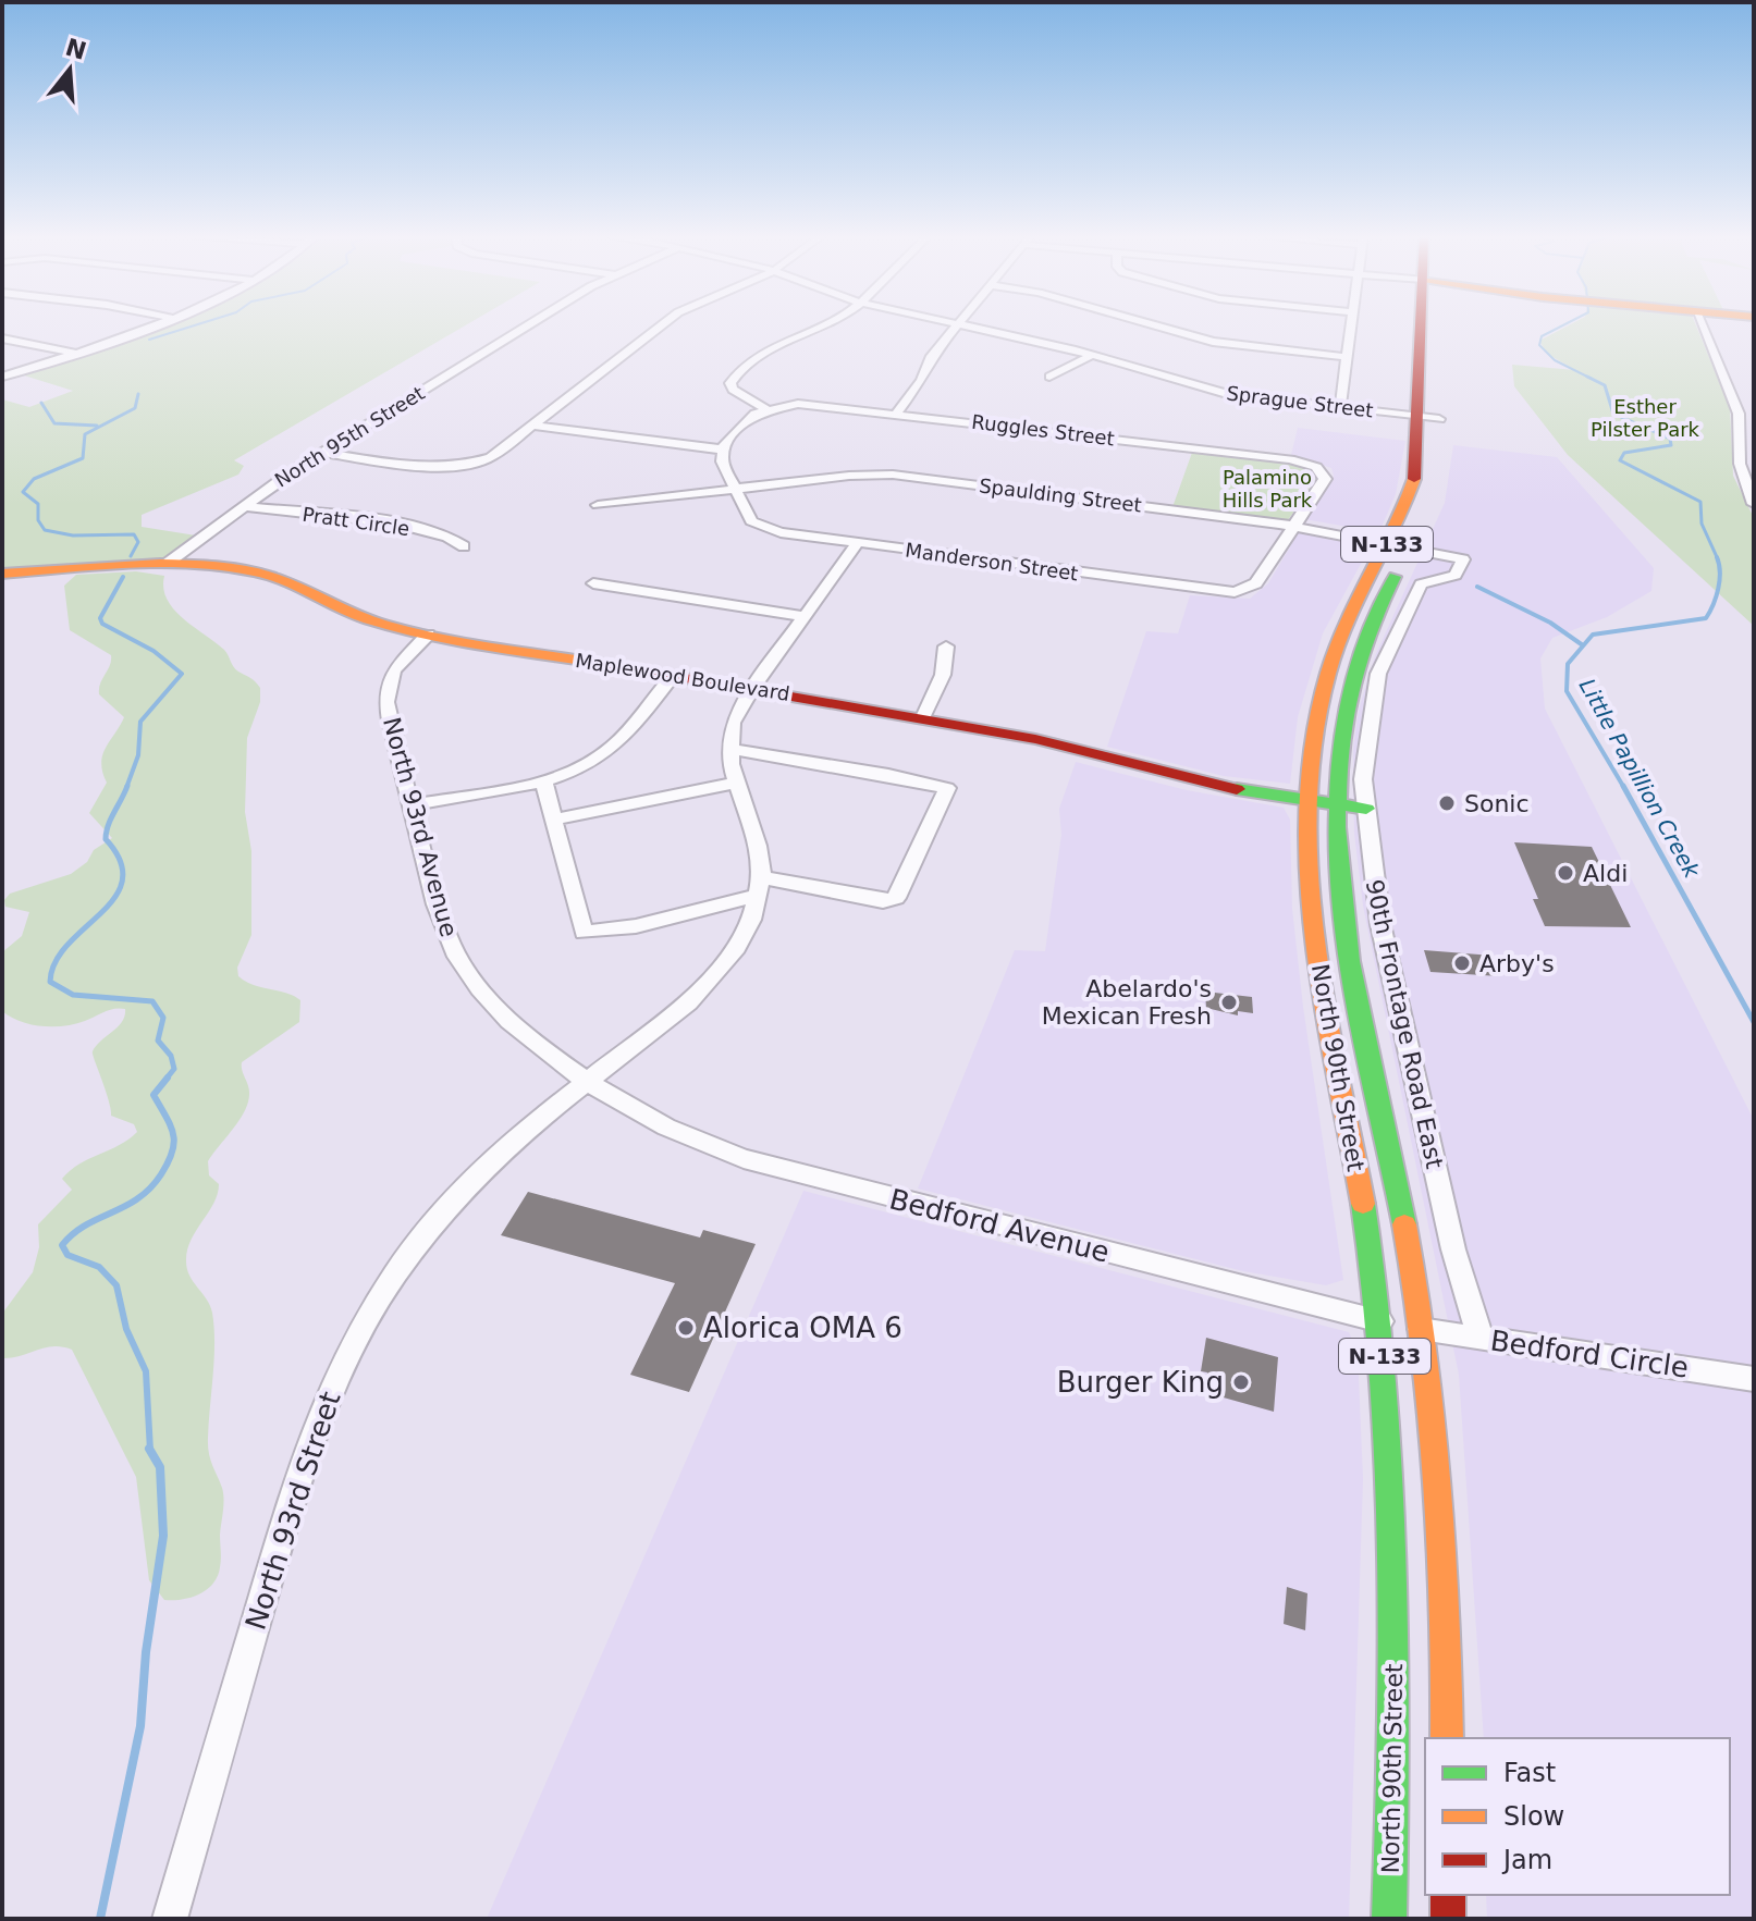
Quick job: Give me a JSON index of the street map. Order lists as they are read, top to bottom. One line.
{"streets":{"main road":["N-133","Maplewood Boulevard","North 90th Street"],"street":["Sprague Street","Ruggles Street","North 95th Street","Spaulding Street","Pratt Circle","Manderson Street","North 93rd Avenue","90th Frontage Road East","Bedford Avenue","Bedford Circle","North 93rd Street"]},"crossings":[["Sprague Street","North 90th Street"],["Ruggles Street","Spaulding Street"],["Ruggles Street","Manderson Street"],["North 95th Street","Pratt Circle"],["North 95th Street","Maplewood Boulevard"],["Spaulding Street","Manderson Street"],["Spaulding Street","90th Frontage Road East"],["Spaulding Street","North 90th Street"],["Maplewood Boulevard","North 93rd Avenue"],["Maplewood Boulevard","90th Frontage Road East"],["Maplewood Boulevard","North 90th Street"],["North 93rd Avenue","Bedford Avenue"],["North 93rd Avenue","North 93rd Street"],["90th Frontage Road East","North 90th Street"],["90th Frontage Road East","Bedford Circle"],["North 90th Street","Bedford Avenue"],["North 90th Street","Bedford Circle"],["Bedford Avenue","Bedford Circle"],["Bedford Avenue","North 93rd Street"]],"water":["Little Papillion Creek"],"parks":["Esther Pilster Park","Palamino Hills Park"],"places":["Sonic","Aldi","Arby's","Abelardo's Mexican Fresh","Alorica OMA 6","Burger King"],"legend":["Fast","Slow","Jam"],"north":"top"}
